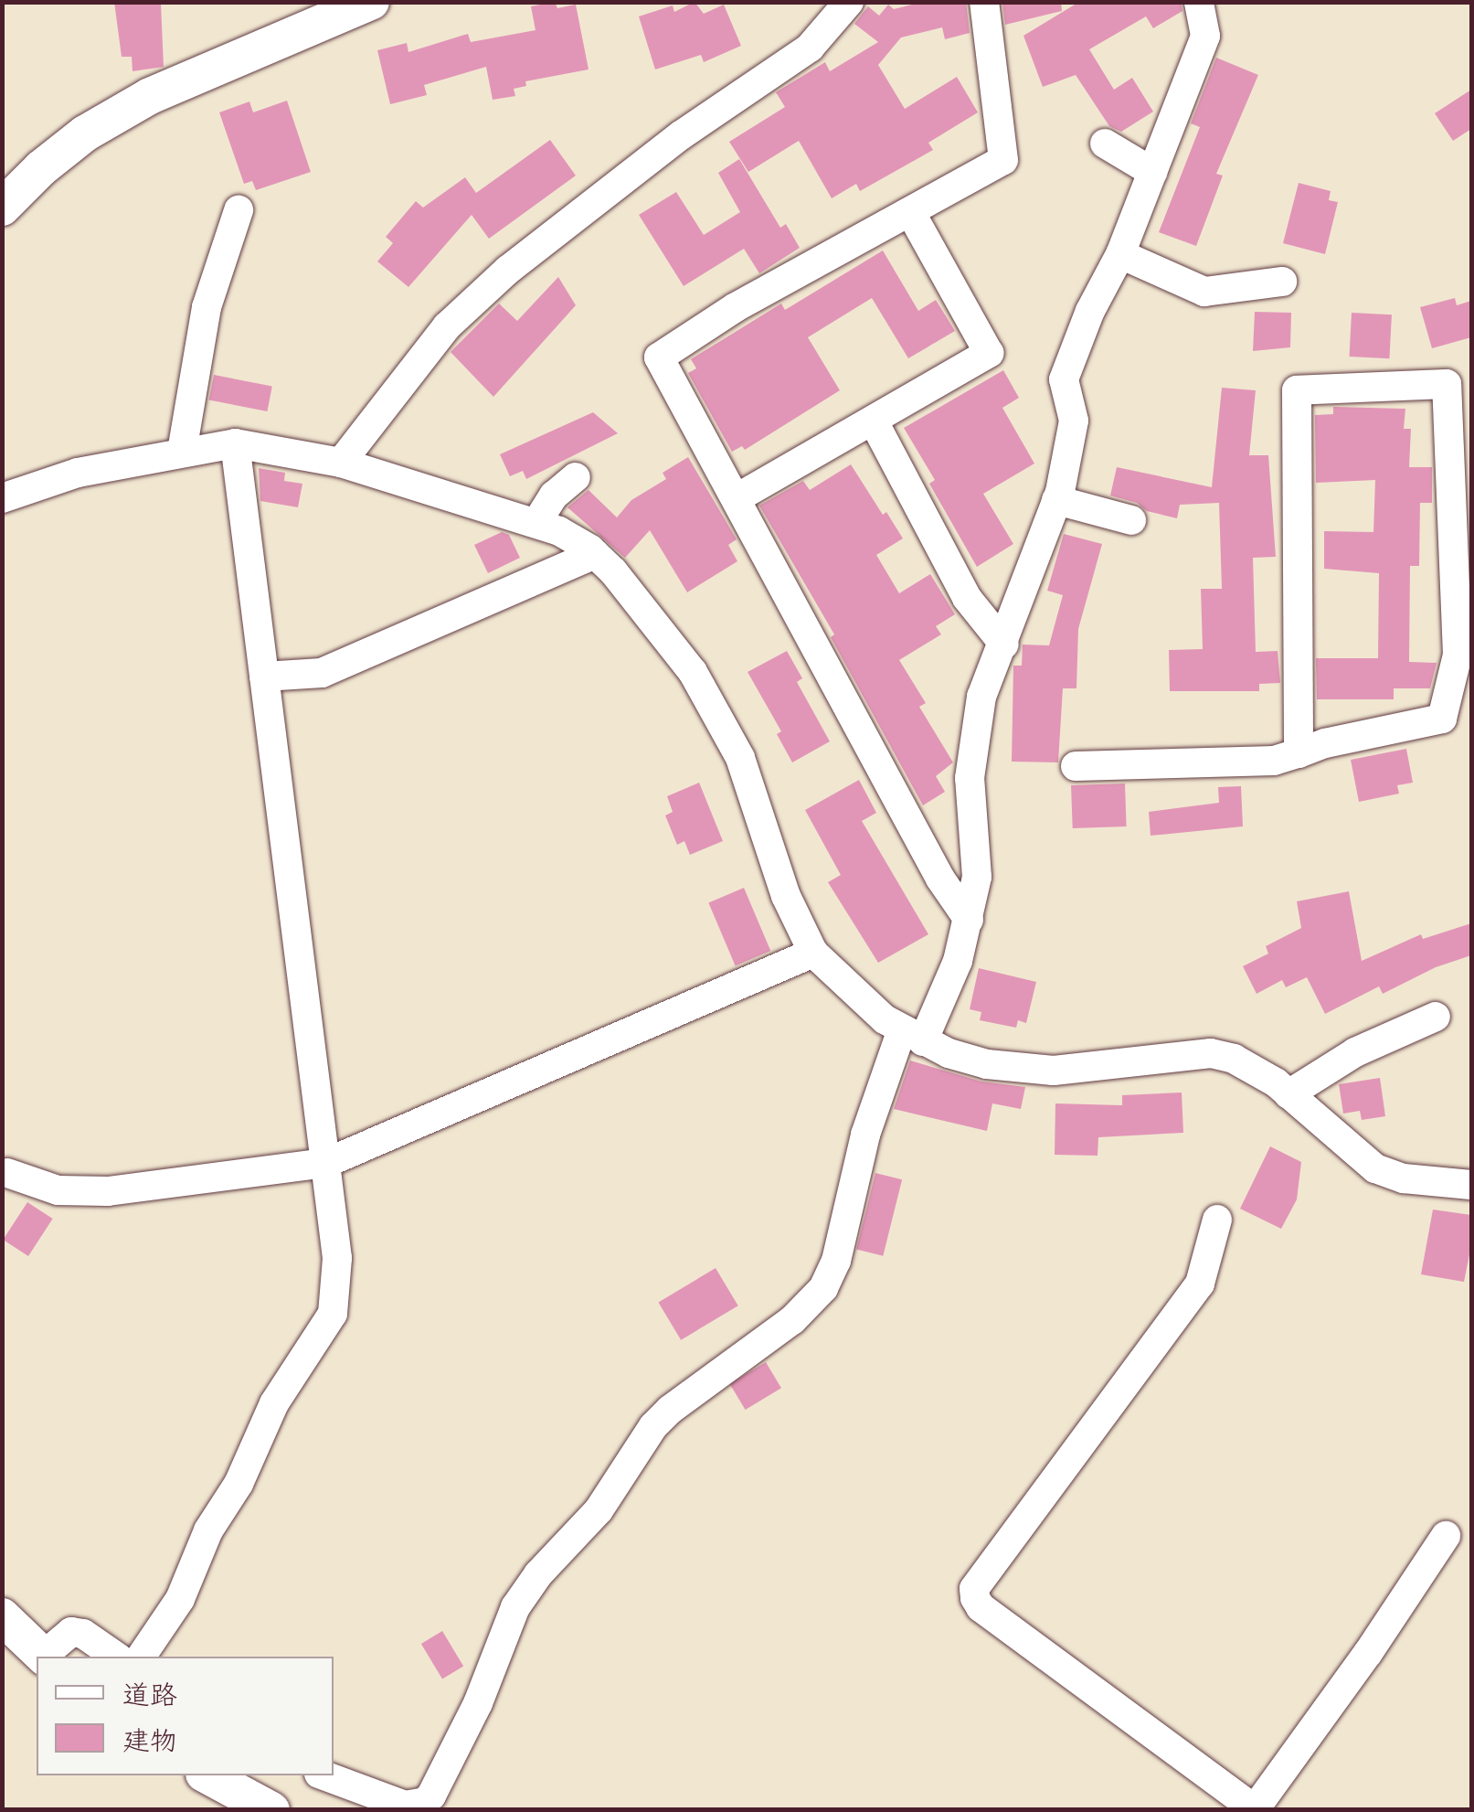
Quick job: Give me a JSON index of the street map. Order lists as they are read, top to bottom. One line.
{"legend":["道路","建物"]}
